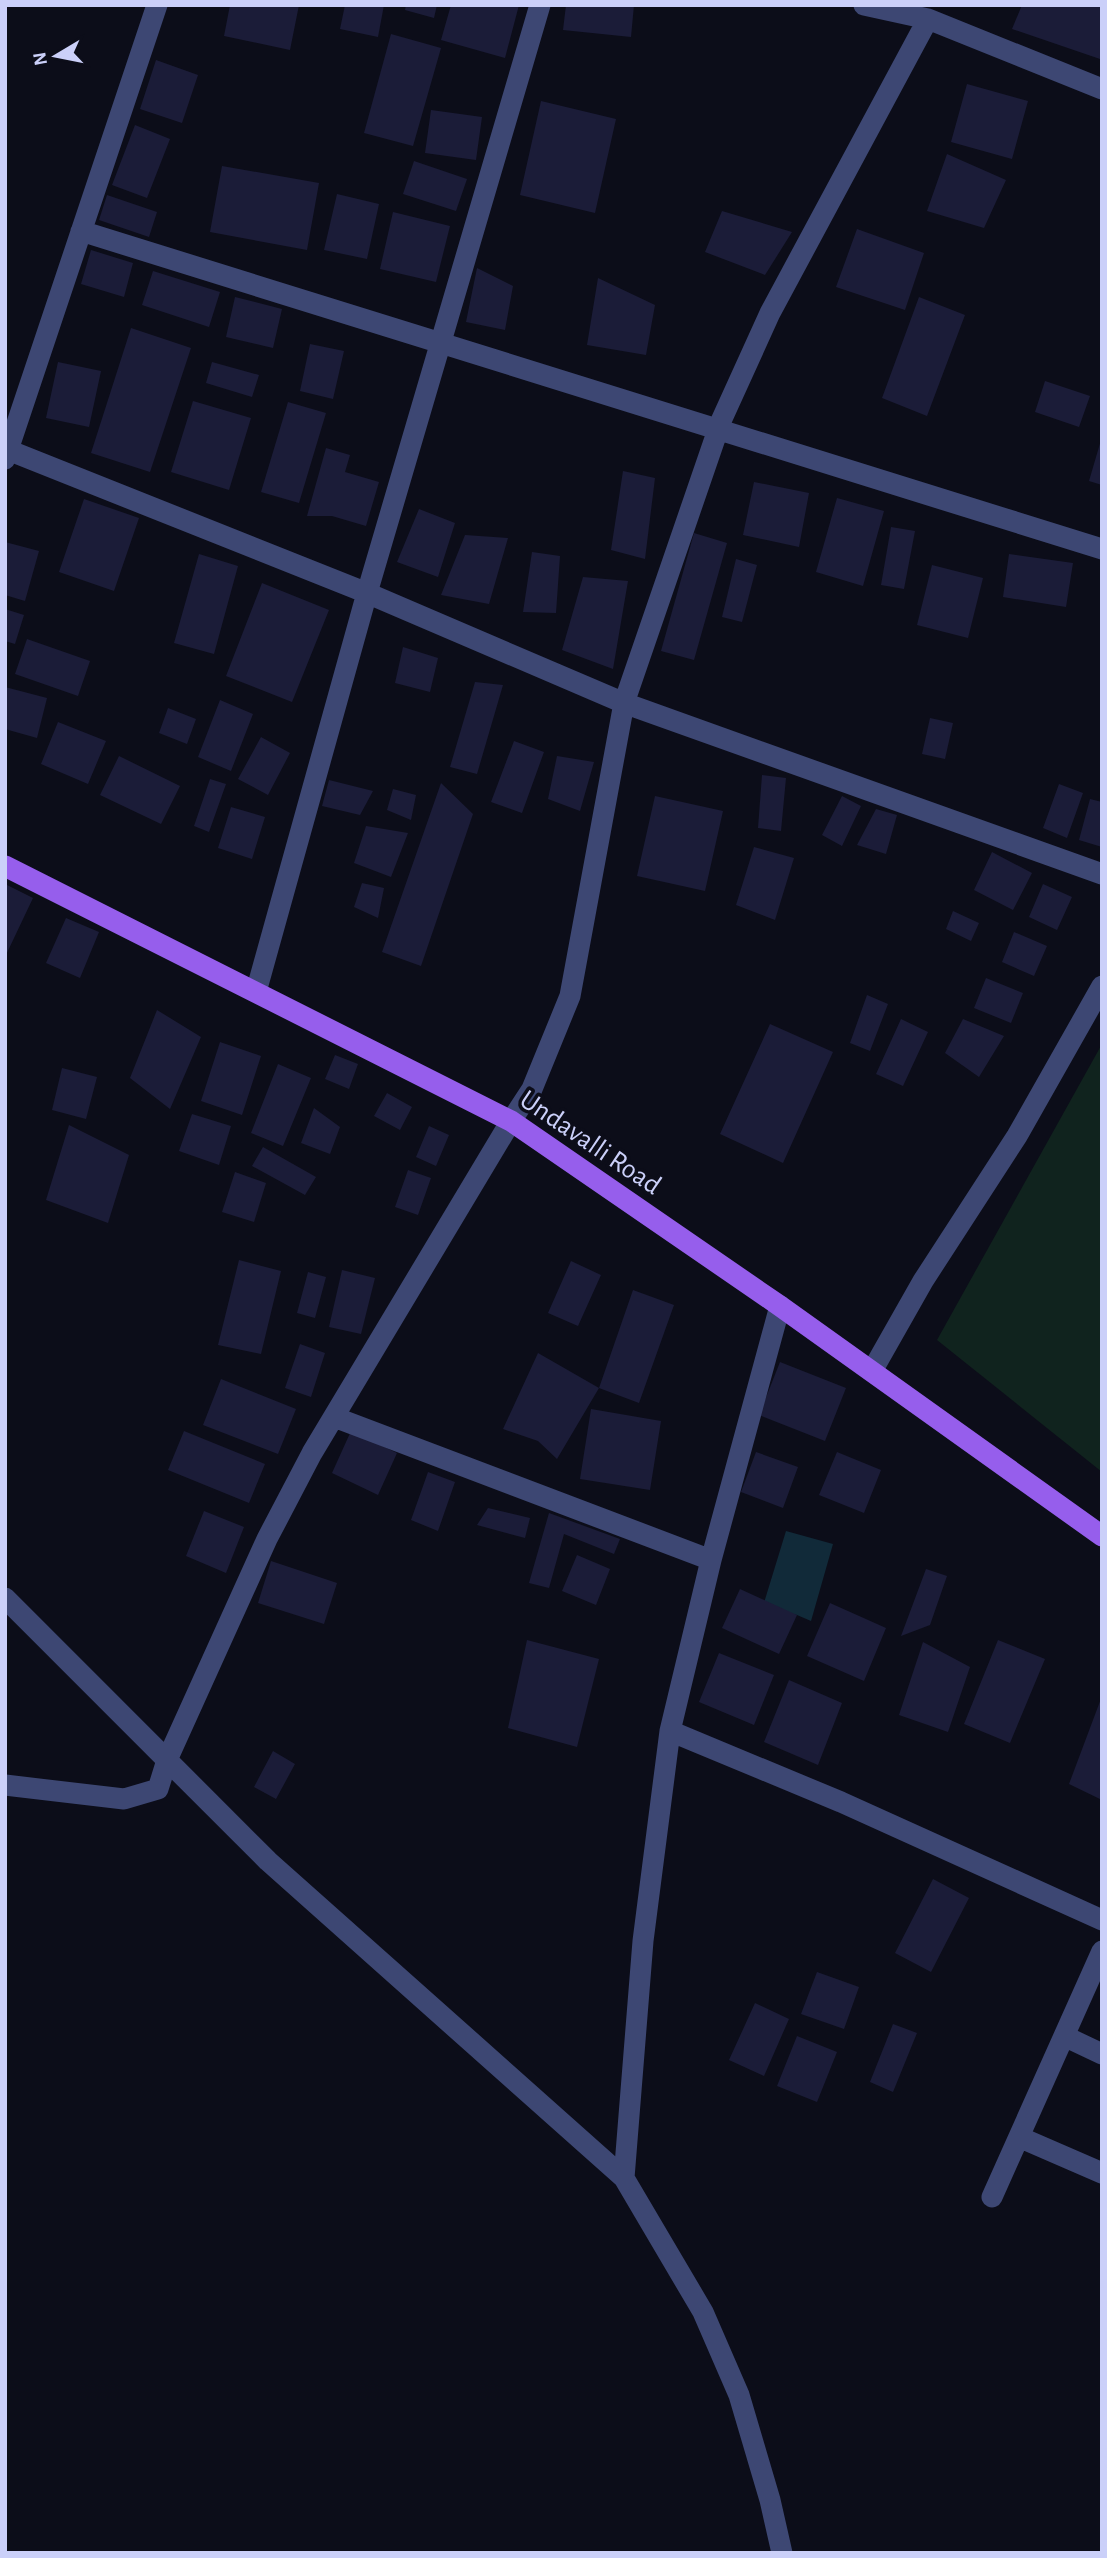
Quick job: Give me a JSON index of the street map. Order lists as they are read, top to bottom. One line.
{"streets":{"main road":["Undavalli Road"]},"north":"left"}
